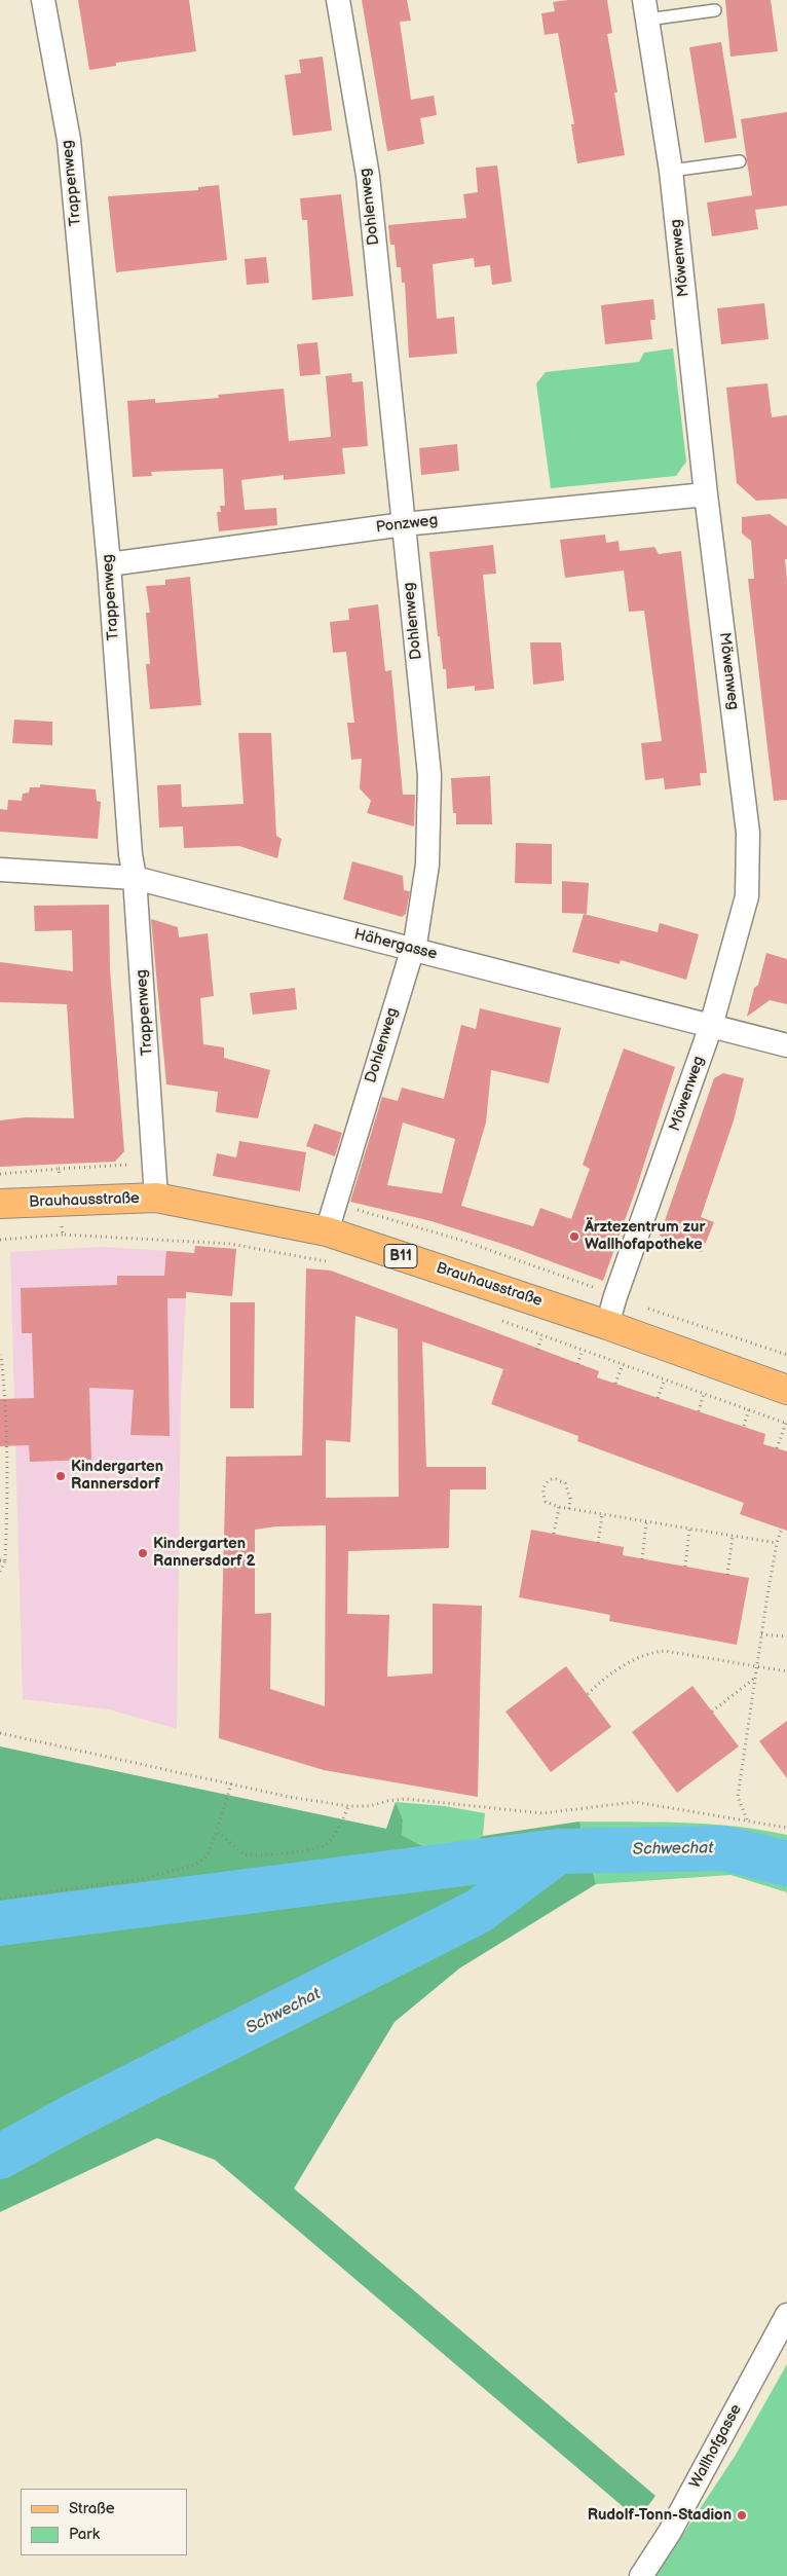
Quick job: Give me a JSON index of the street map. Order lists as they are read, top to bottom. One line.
{"streets":{"main road":["Brauhausstraße","B11"],"street":["Trappenweg","Dohlenweg","Möwenweg","Ponzweg","Hähergasse","Wallhofgasse"]},"crossings":[["Trappenweg","Ponzweg"],["Trappenweg","Hähergasse"],["Trappenweg","Brauhausstraße"],["Dohlenweg","Ponzweg"],["Dohlenweg","Hähergasse"],["Dohlenweg","Brauhausstraße"],["Möwenweg","Ponzweg"],["Möwenweg","Hähergasse"],["Möwenweg","Brauhausstraße"]],"water":["Schwechat"],"places":["Ärztezentrum zur Wallhofapotheke","Kindergarten Rannersdorf","Kindergarten Rannersdorf 2","Rudolf-Tonn-Stadion"],"legend":["Straße","Park"]}
